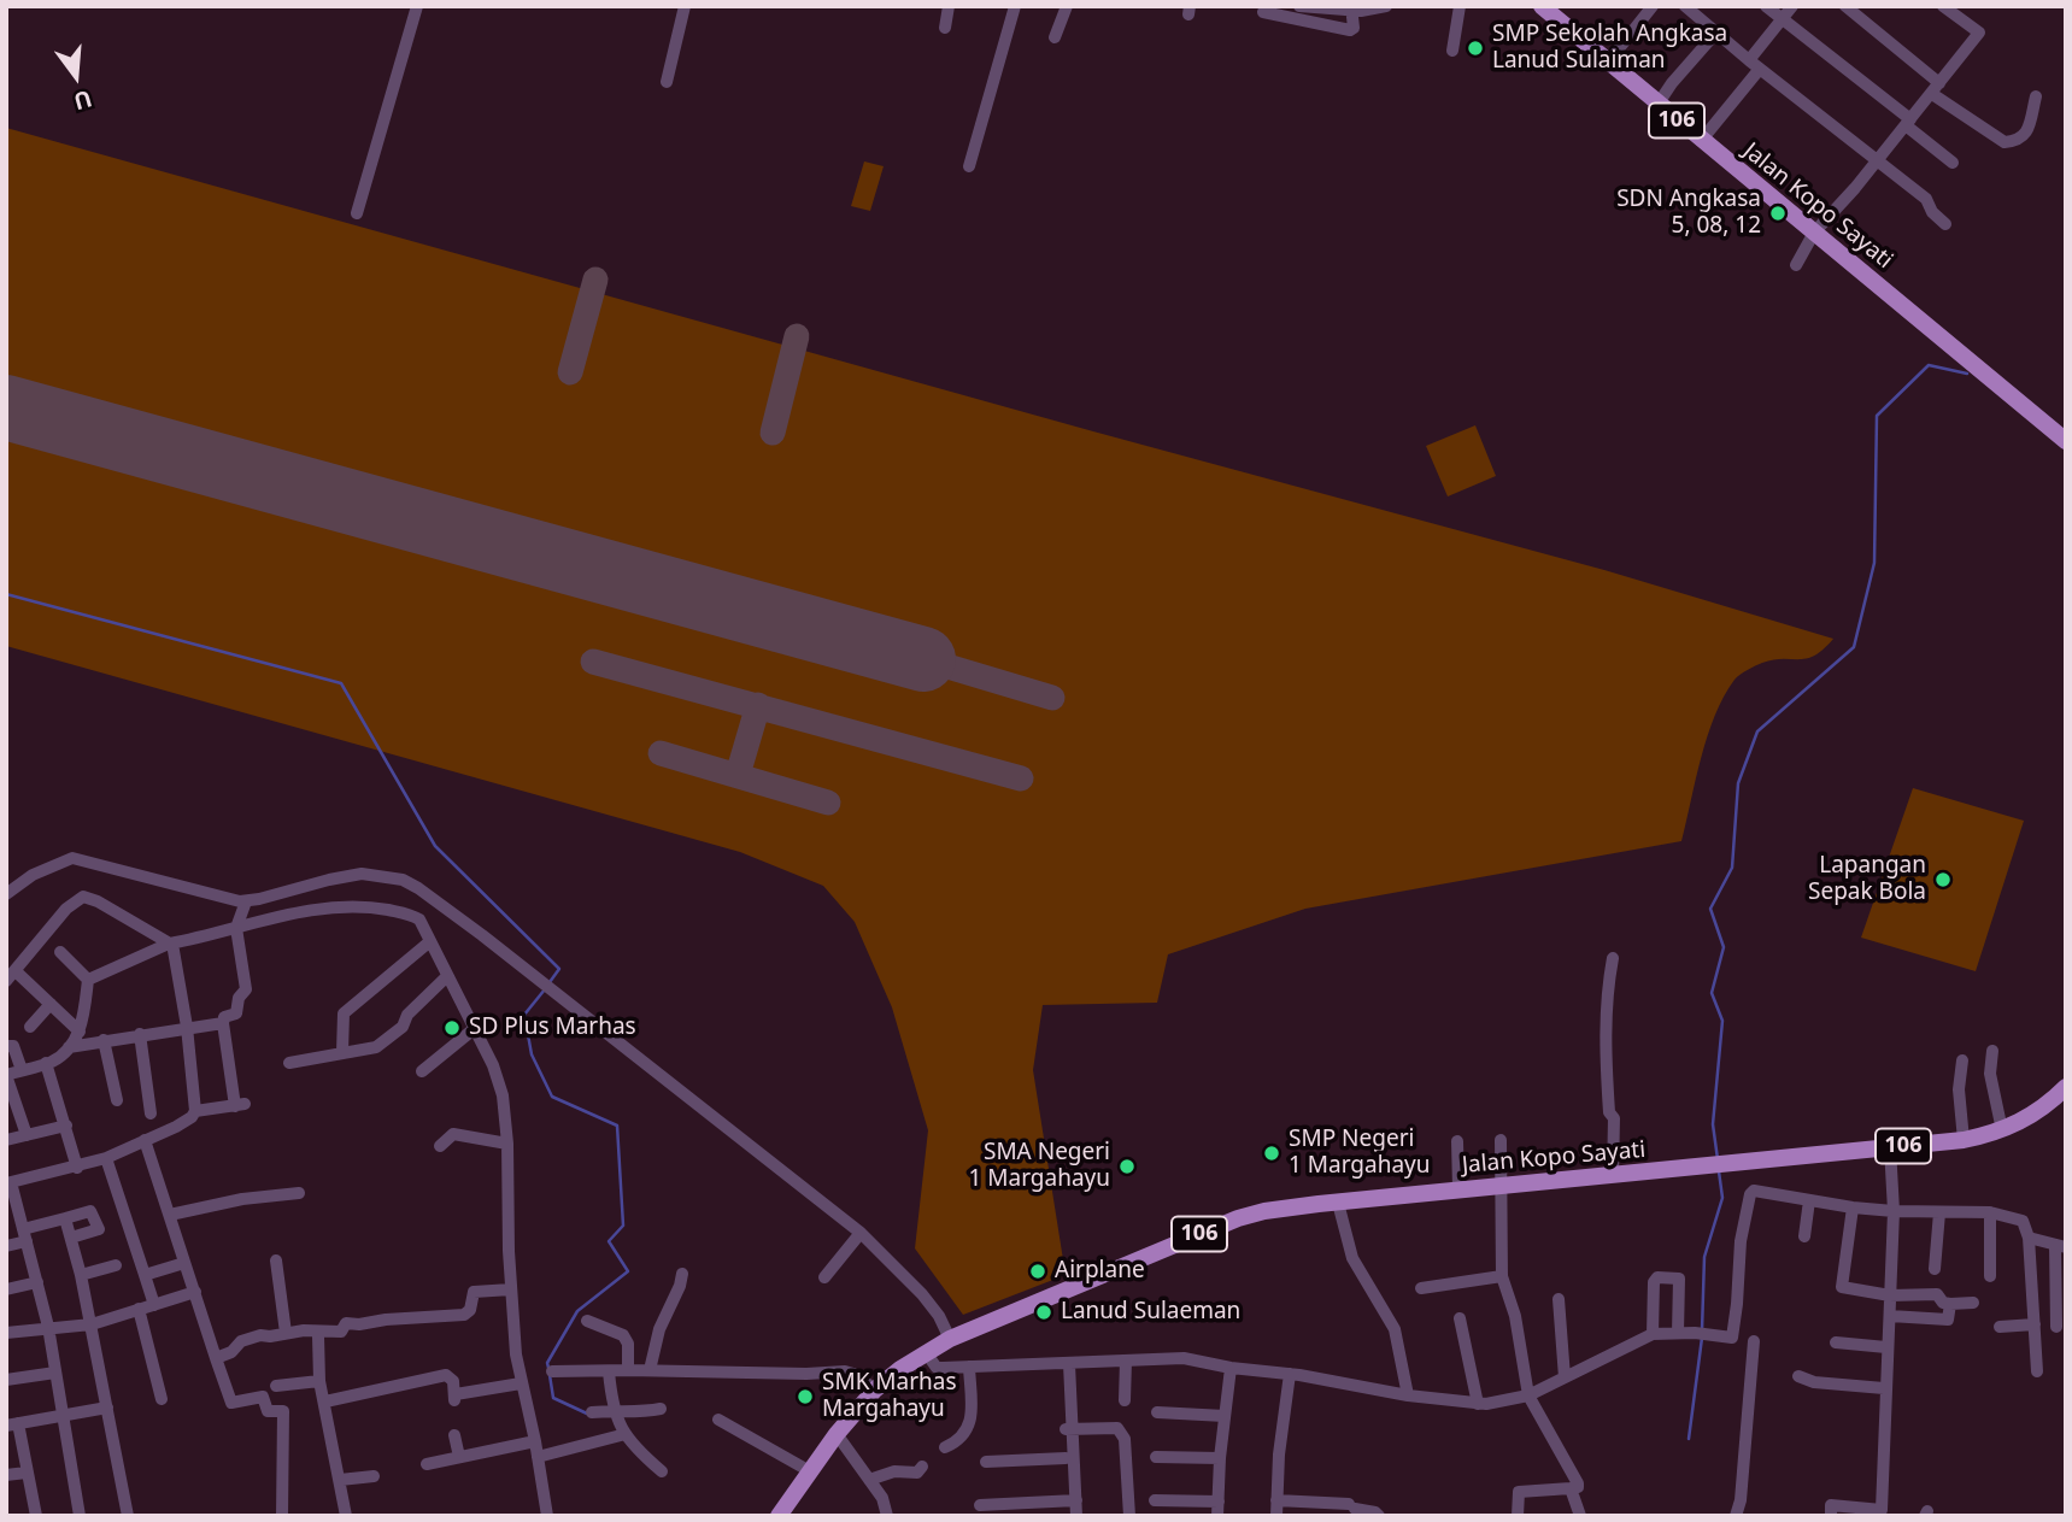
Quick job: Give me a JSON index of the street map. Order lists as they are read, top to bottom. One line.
{"streets":{"main road":["106","Jalan Kopo Sayati"]},"places":["SMP Sekolah Angkasa Lanud Sulaiman","SDN Angkasa 5, 08, 12","Lapangan Sepak Bola","SD Plus Marhas","SMP Negeri 1 Margahayu","SMA Negeri 1 Margahayu","Airplane","Lanud Sulaeman","SMK Marhas Margahayu"],"north":"bottom"}
